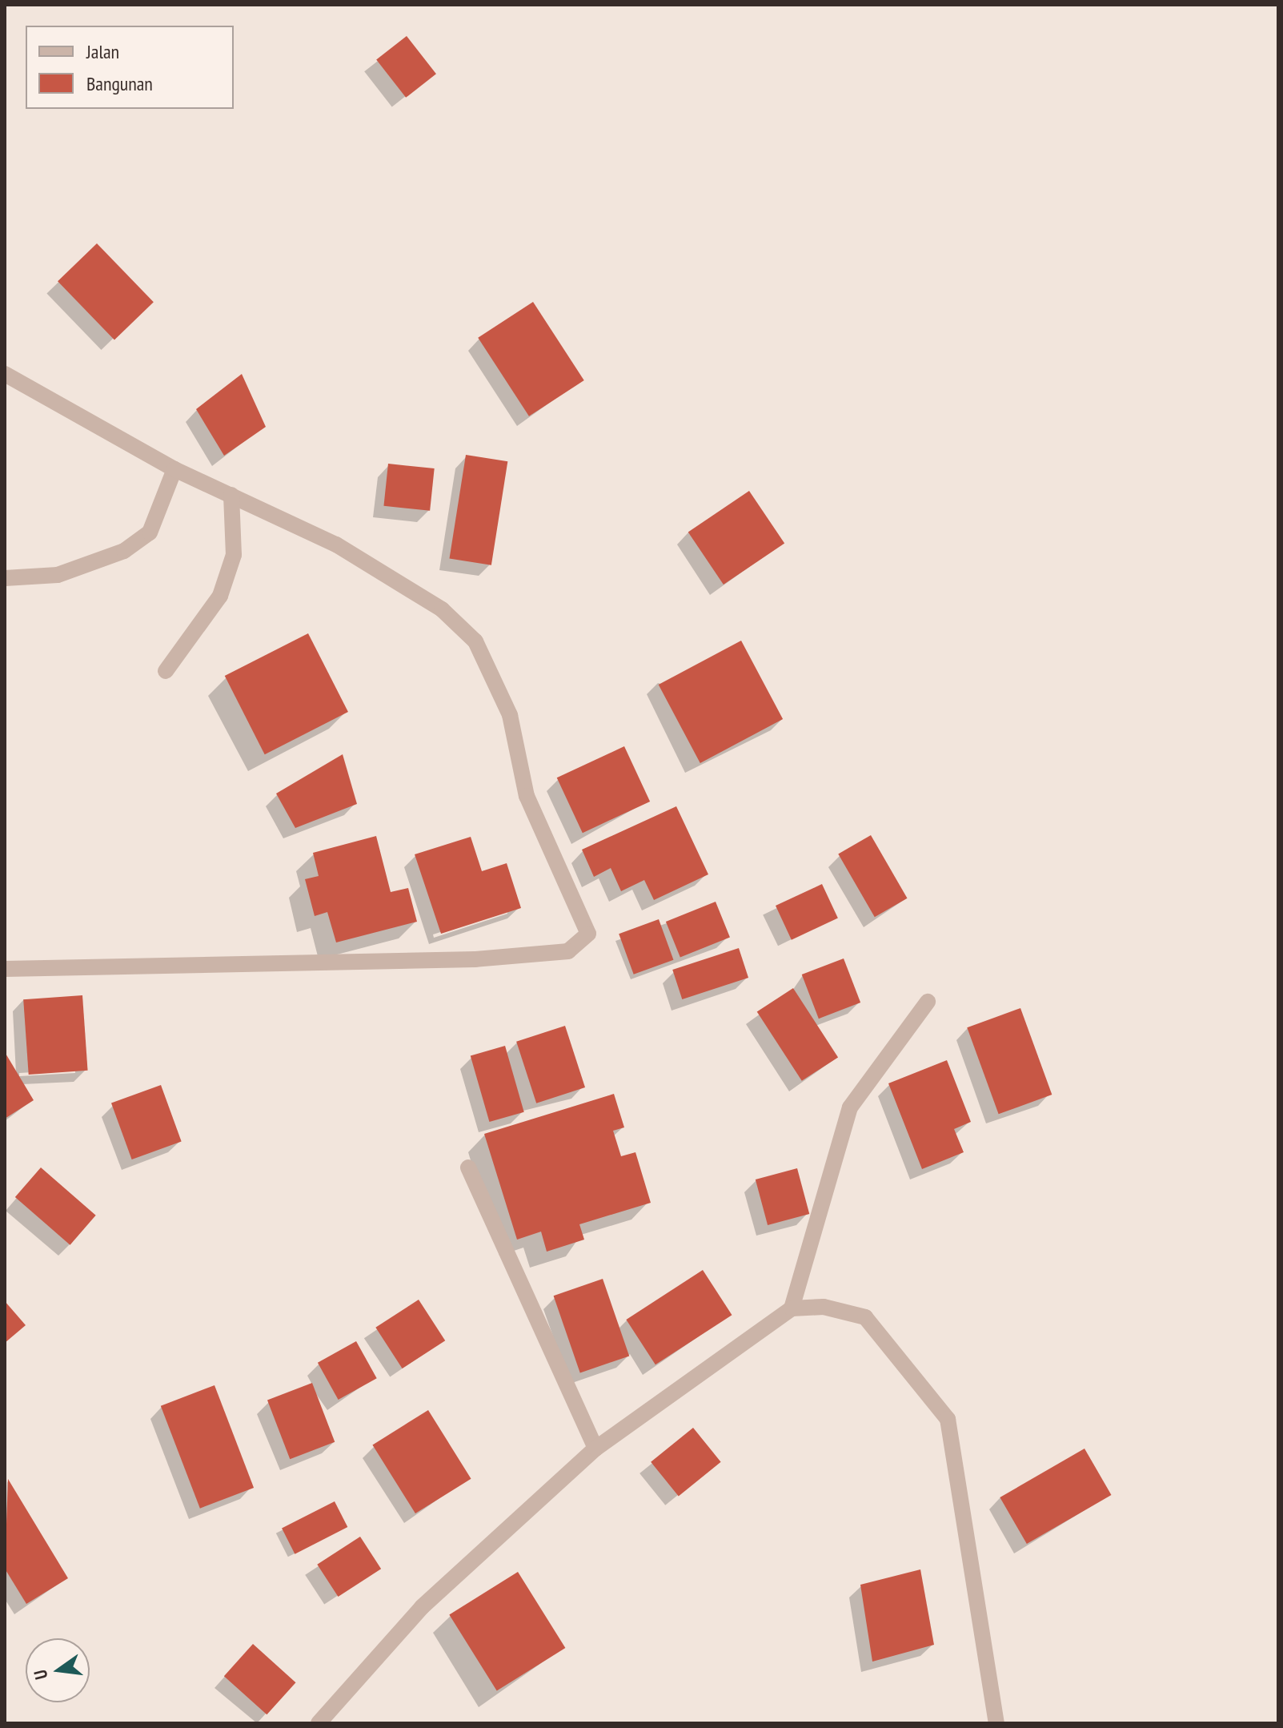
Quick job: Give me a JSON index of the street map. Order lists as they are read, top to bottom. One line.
{"legend":["Jalan","Bangunan"],"north":"left"}
